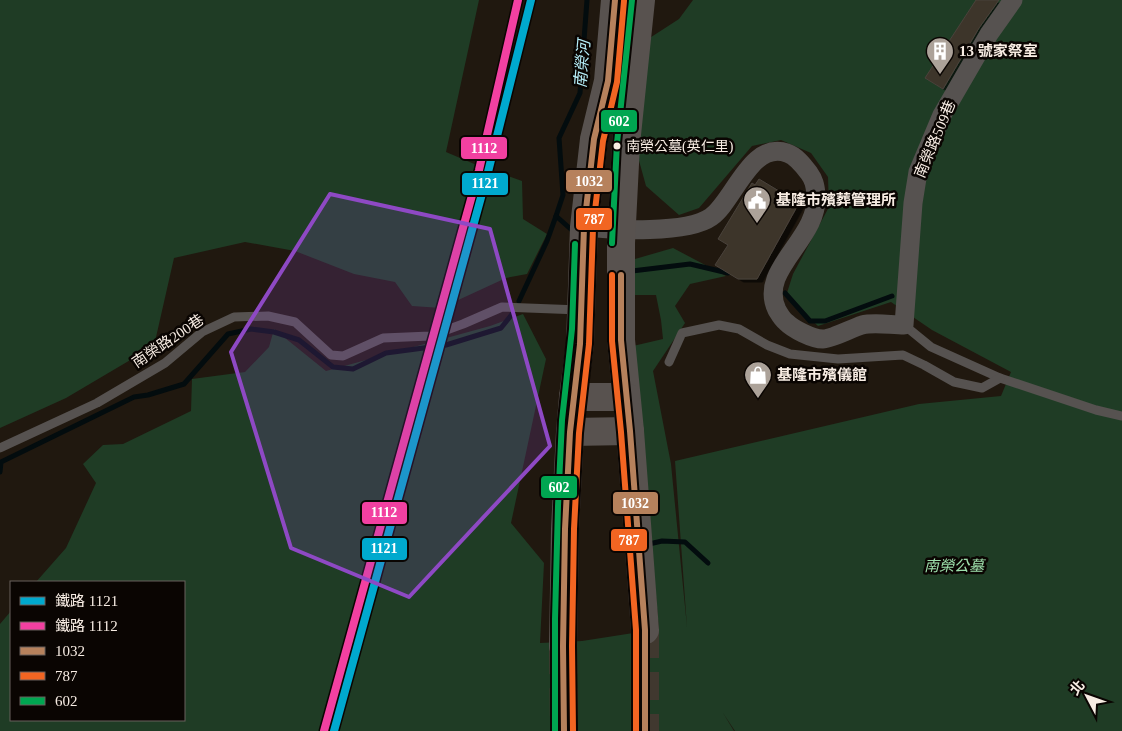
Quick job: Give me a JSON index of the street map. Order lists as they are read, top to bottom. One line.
{"streets":{"street":["南榮路509巷"],"lane":["南榮路200巷"]},"water":["南榮河"],"parks":["南榮公墓"],"places":{"building":["13 號家祭室"],"other":["南榮公墓(英仁里)"],"public building":["基隆市殯葬管理所"],"shop":["基隆市殯儀館"]},"lines":["rail line 1121","rail line 1112","transit line 1032","transit line 602","transit line 787"],"legend":["鐵路 1121","鐵路 1112","1032","787","602"],"north":"top left"}
